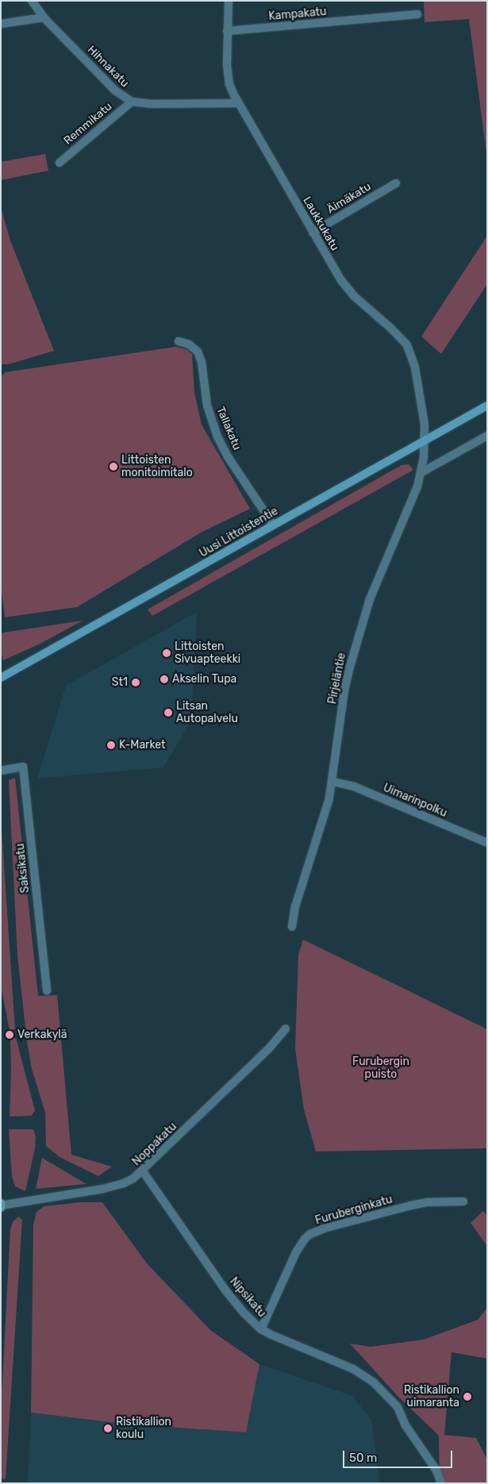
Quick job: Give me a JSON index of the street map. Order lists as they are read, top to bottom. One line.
{"streets":{"street":["Kampakatu","Hihnakatu","Remmikatu","Äimäkatu","Laukkukatu","Tallakatu","Uusi Littoistentie","Pirjeläntie","Uimarinpolku","Saksikatu","Noppakatu","Furuberginkatu","Nipsikatu"]},"crossings":[["Kampakatu","Laukkukatu"],["Hihnakatu","Remmikatu"],["Hihnakatu","Laukkukatu"],["Äimäkatu","Laukkukatu"],["Laukkukatu","Uusi Littoistentie"],["Laukkukatu","Pirjeläntie"],["Tallakatu","Uusi Littoistentie"],["Uusi Littoistentie","Pirjeläntie"],["Pirjeläntie","Uimarinpolku"],["Noppakatu","Nipsikatu"],["Furuberginkatu","Nipsikatu"]],"parks":["Furubergin puisto"],"places":["Littoisten monitoimitalo","Littoisten Sivuapteekki","Akselin Tupa","St1","Litsan Autopalvelu","K-Market","Verkakylä","Ristikallion uimaranta","Ristikallion koulu"],"scale_bar":"50 m"}
